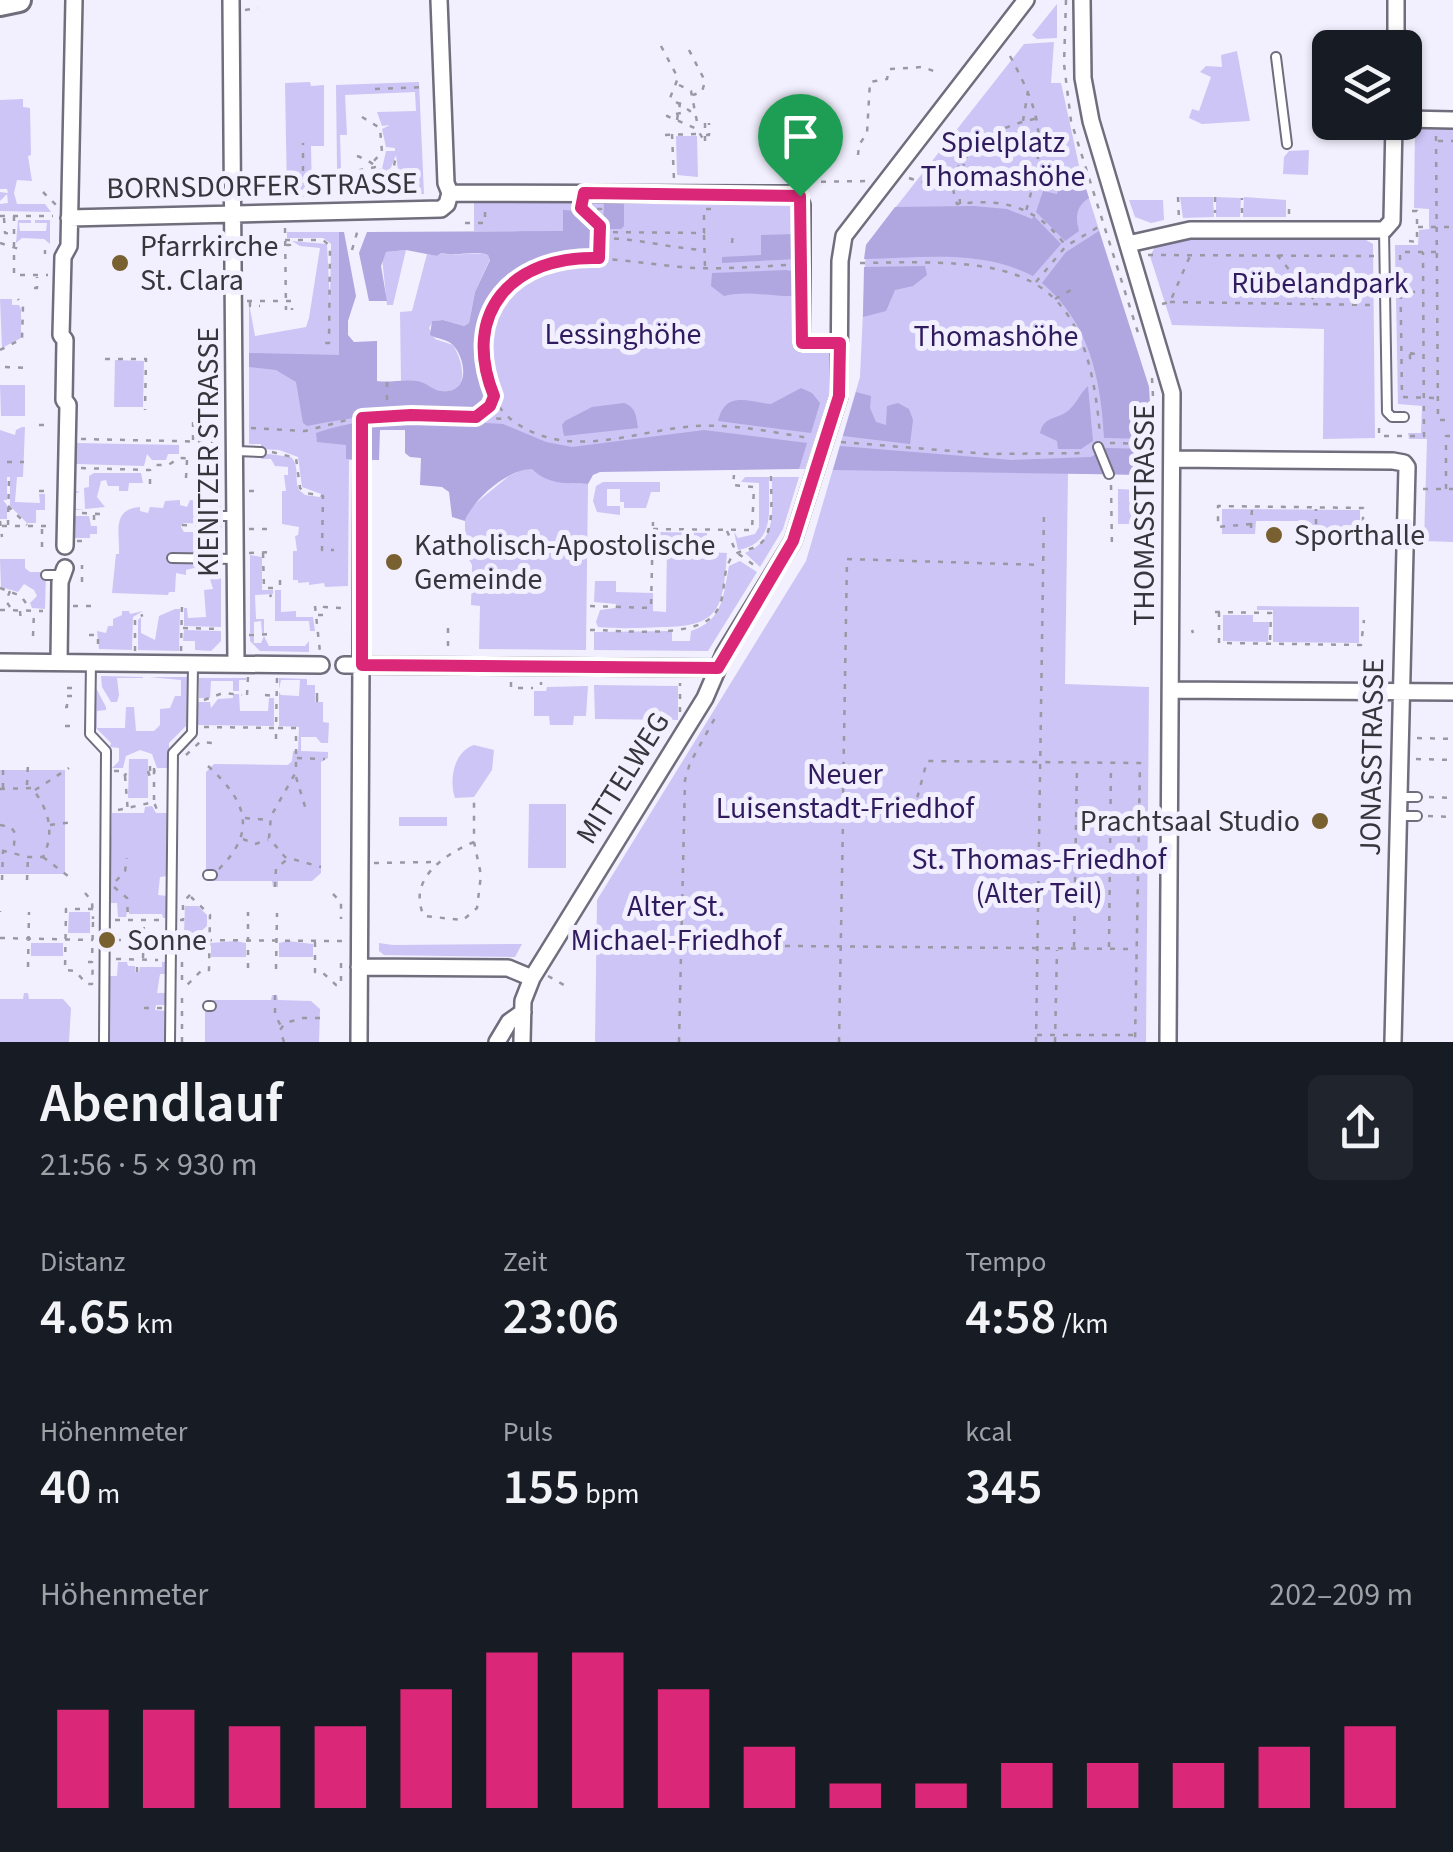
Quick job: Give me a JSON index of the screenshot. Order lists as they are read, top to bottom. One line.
{"streets":{"street":["BORNSDORFER STRASSE","KIENITZER STRASSE","THOMASSTRASSE","JONASSTRASSE","MITTELWEG"]},"crossings":[["BORNSDORFER STRASSE","KIENITZER STRASSE"],["BORNSDORFER STRASSE","MITTELWEG"],["THOMASSTRASSE","JONASSTRASSE"]],"parks":["Spielplatz Thomashöhe","Rübelandpark","Lessinghöhe","Thomashöhe","Neuer Luisenstadt-Friedhof","St. Thomas-Friedhof (Alter Teil)","Alter St. Michael-Friedhof"],"places":["Pfarrkirche St. Clara","Sporthalle","Katholisch-Apostolische Gemeinde","Prachtsaal Studio","Sonne"],"page":{"heading":["Abendlauf","21:56 · 5 × 930 m"],"stats":[["Distanz","4.65 km"],["Zeit","23:06"],["Tempo","4:58 /km"],["Höhenmeter","40 m"],["Puls","155 bpm"],["kcal","345"]],"chart":["Höhenmeter","202–209 m"]}}
